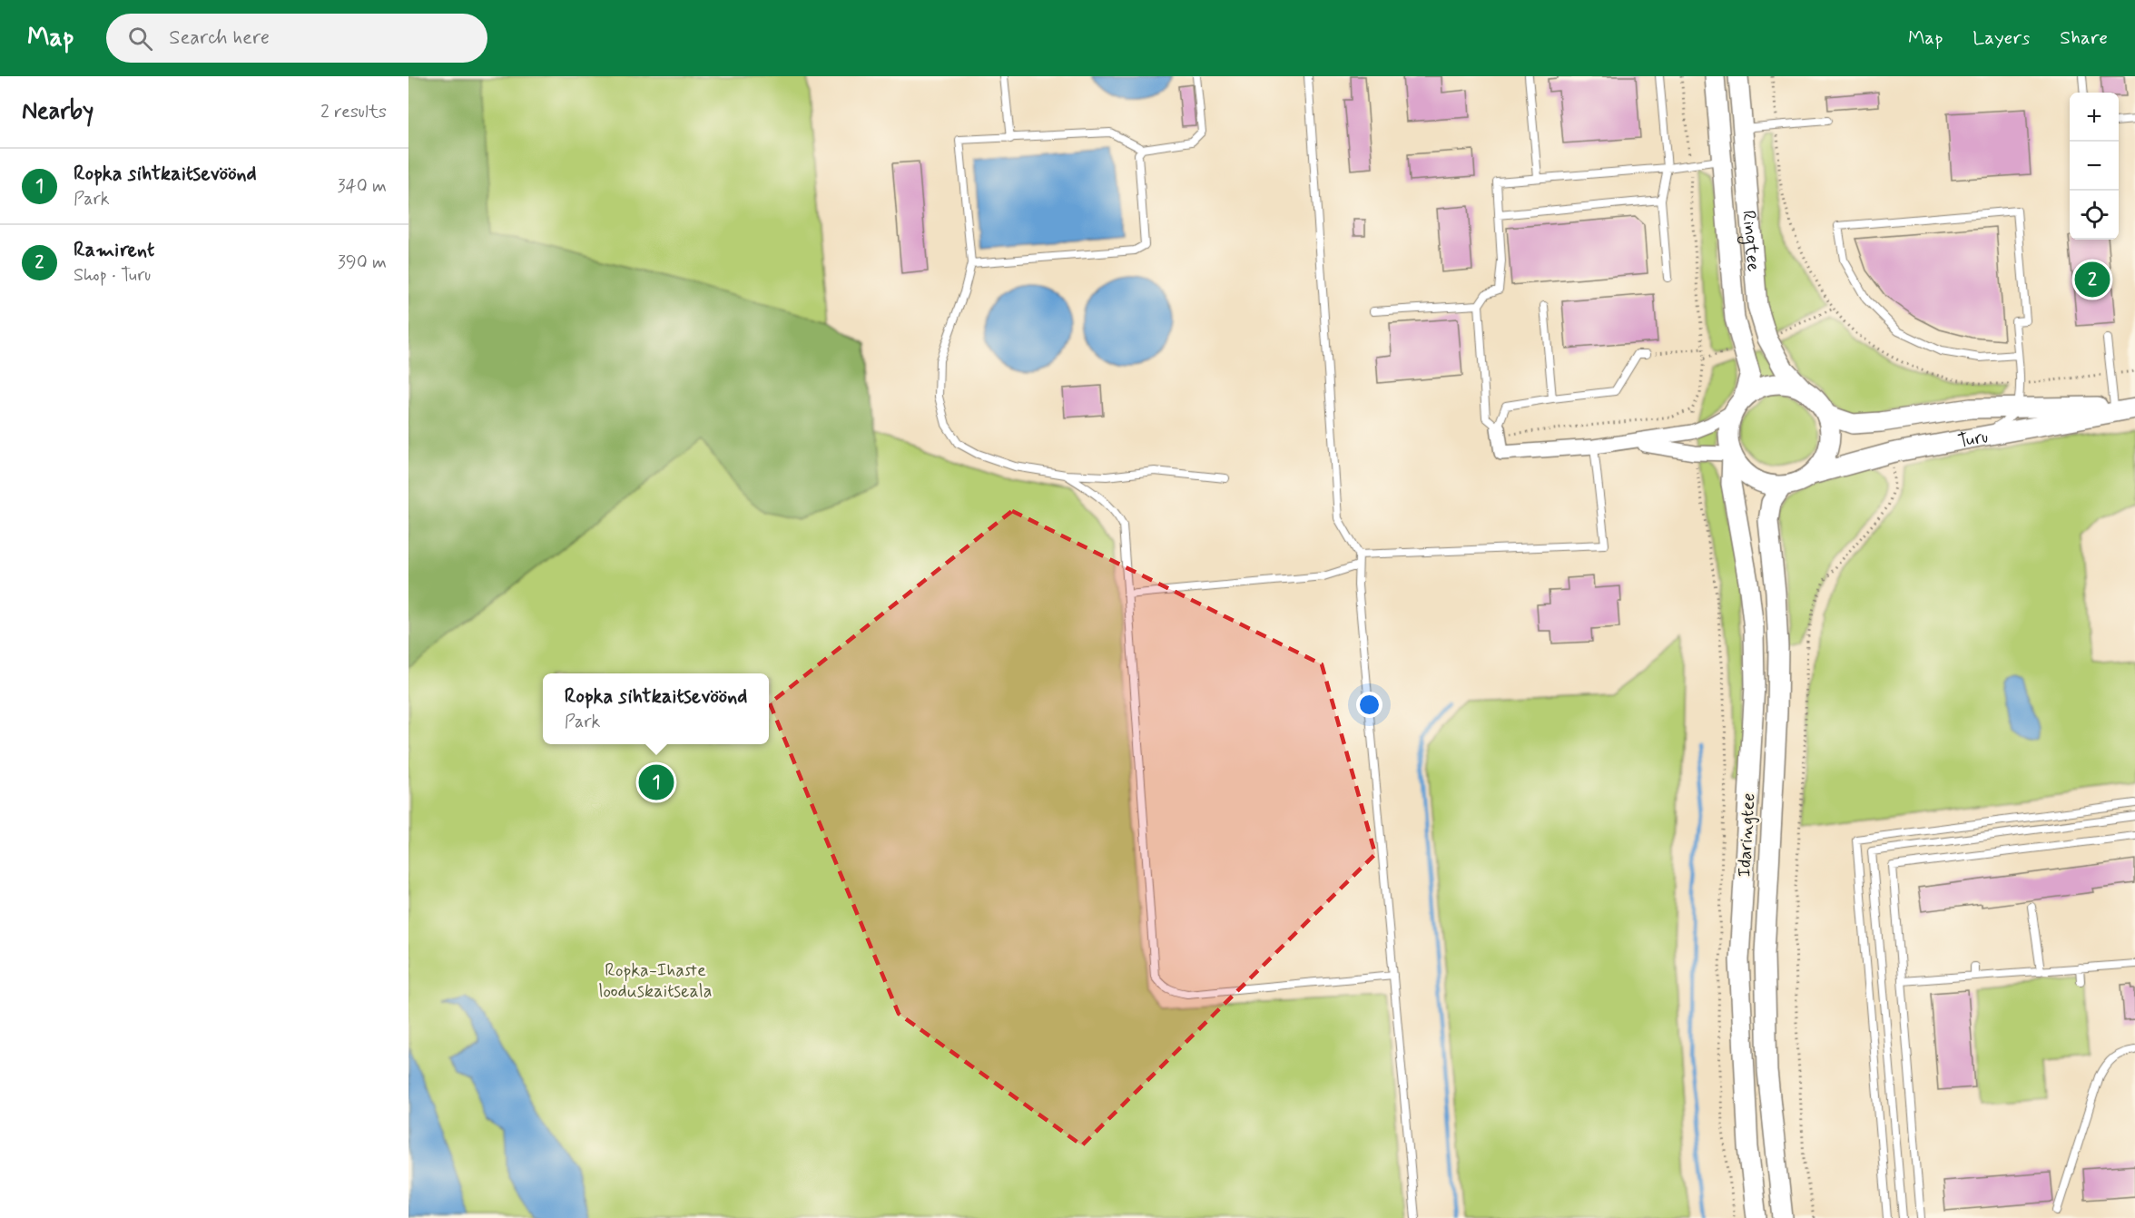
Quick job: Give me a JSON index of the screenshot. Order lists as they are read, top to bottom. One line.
{"streets":{"main road":["Ringtee","Turu","Idaringtee"]},"crossings":[["Ringtee","Turu"],["Ringtee","Idaringtee"],["Turu","Idaringtee"]],"parks":["Ropka-Ihaste looduskaitseala"],"page":{"header":"Map","search":"Search here","nav":["Map","Layers","Share"],"heading":["Nearby","2 results"],"map_buttons":["+","−"],"list":[{"mark":"1","name":"Ropka sihtkaitsevöönd","note":"Park","value":"340 m"},{"mark":"2","name":"Ramirent","note":"Shop · Turu","value":"390 m"}],"pins":["2","1"],"popup":["Ropka sihtkaitsevöönd","Park"]}}
